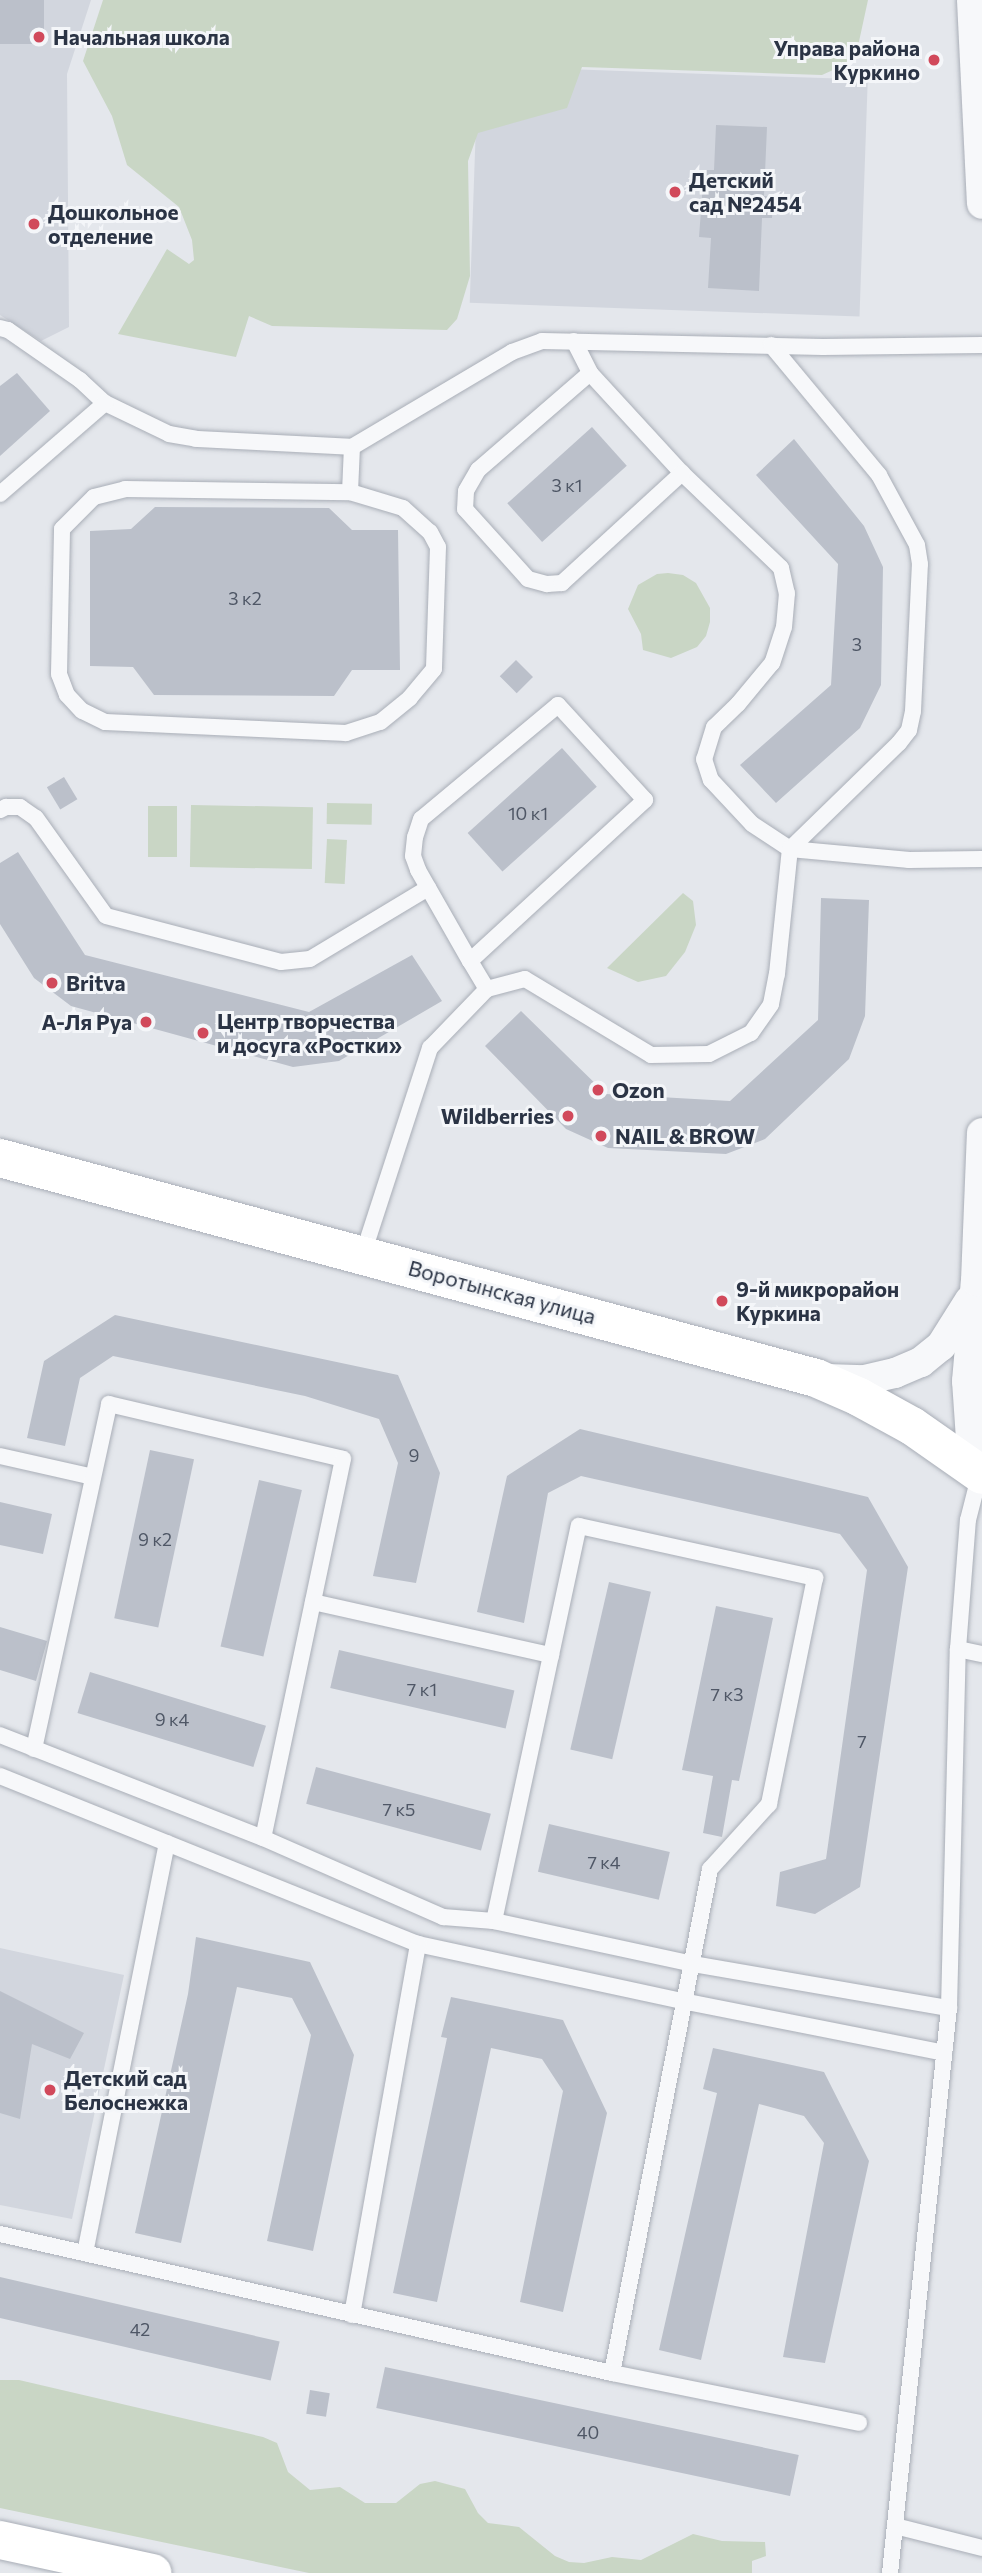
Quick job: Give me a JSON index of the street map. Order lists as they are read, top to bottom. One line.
{"streets":{"street":["Воротынская улица"]},"places":["Начальная школа","Управа района Куркино","Детский сад №2454","Дошкольное отделение","Britva","А-Ля Руа","Центр творчества и досуга «Ростки»","Ozon","Wildberries","NAIL & BROW","9-й микрорайон Куркина","Детский сад Белоснежка"],"house_numbers":["3 к1","3 к2","3","10 к1","9","9 к2","7 к1","7 к3","9 к4","7","7 к5","7 к4","42","40"]}
